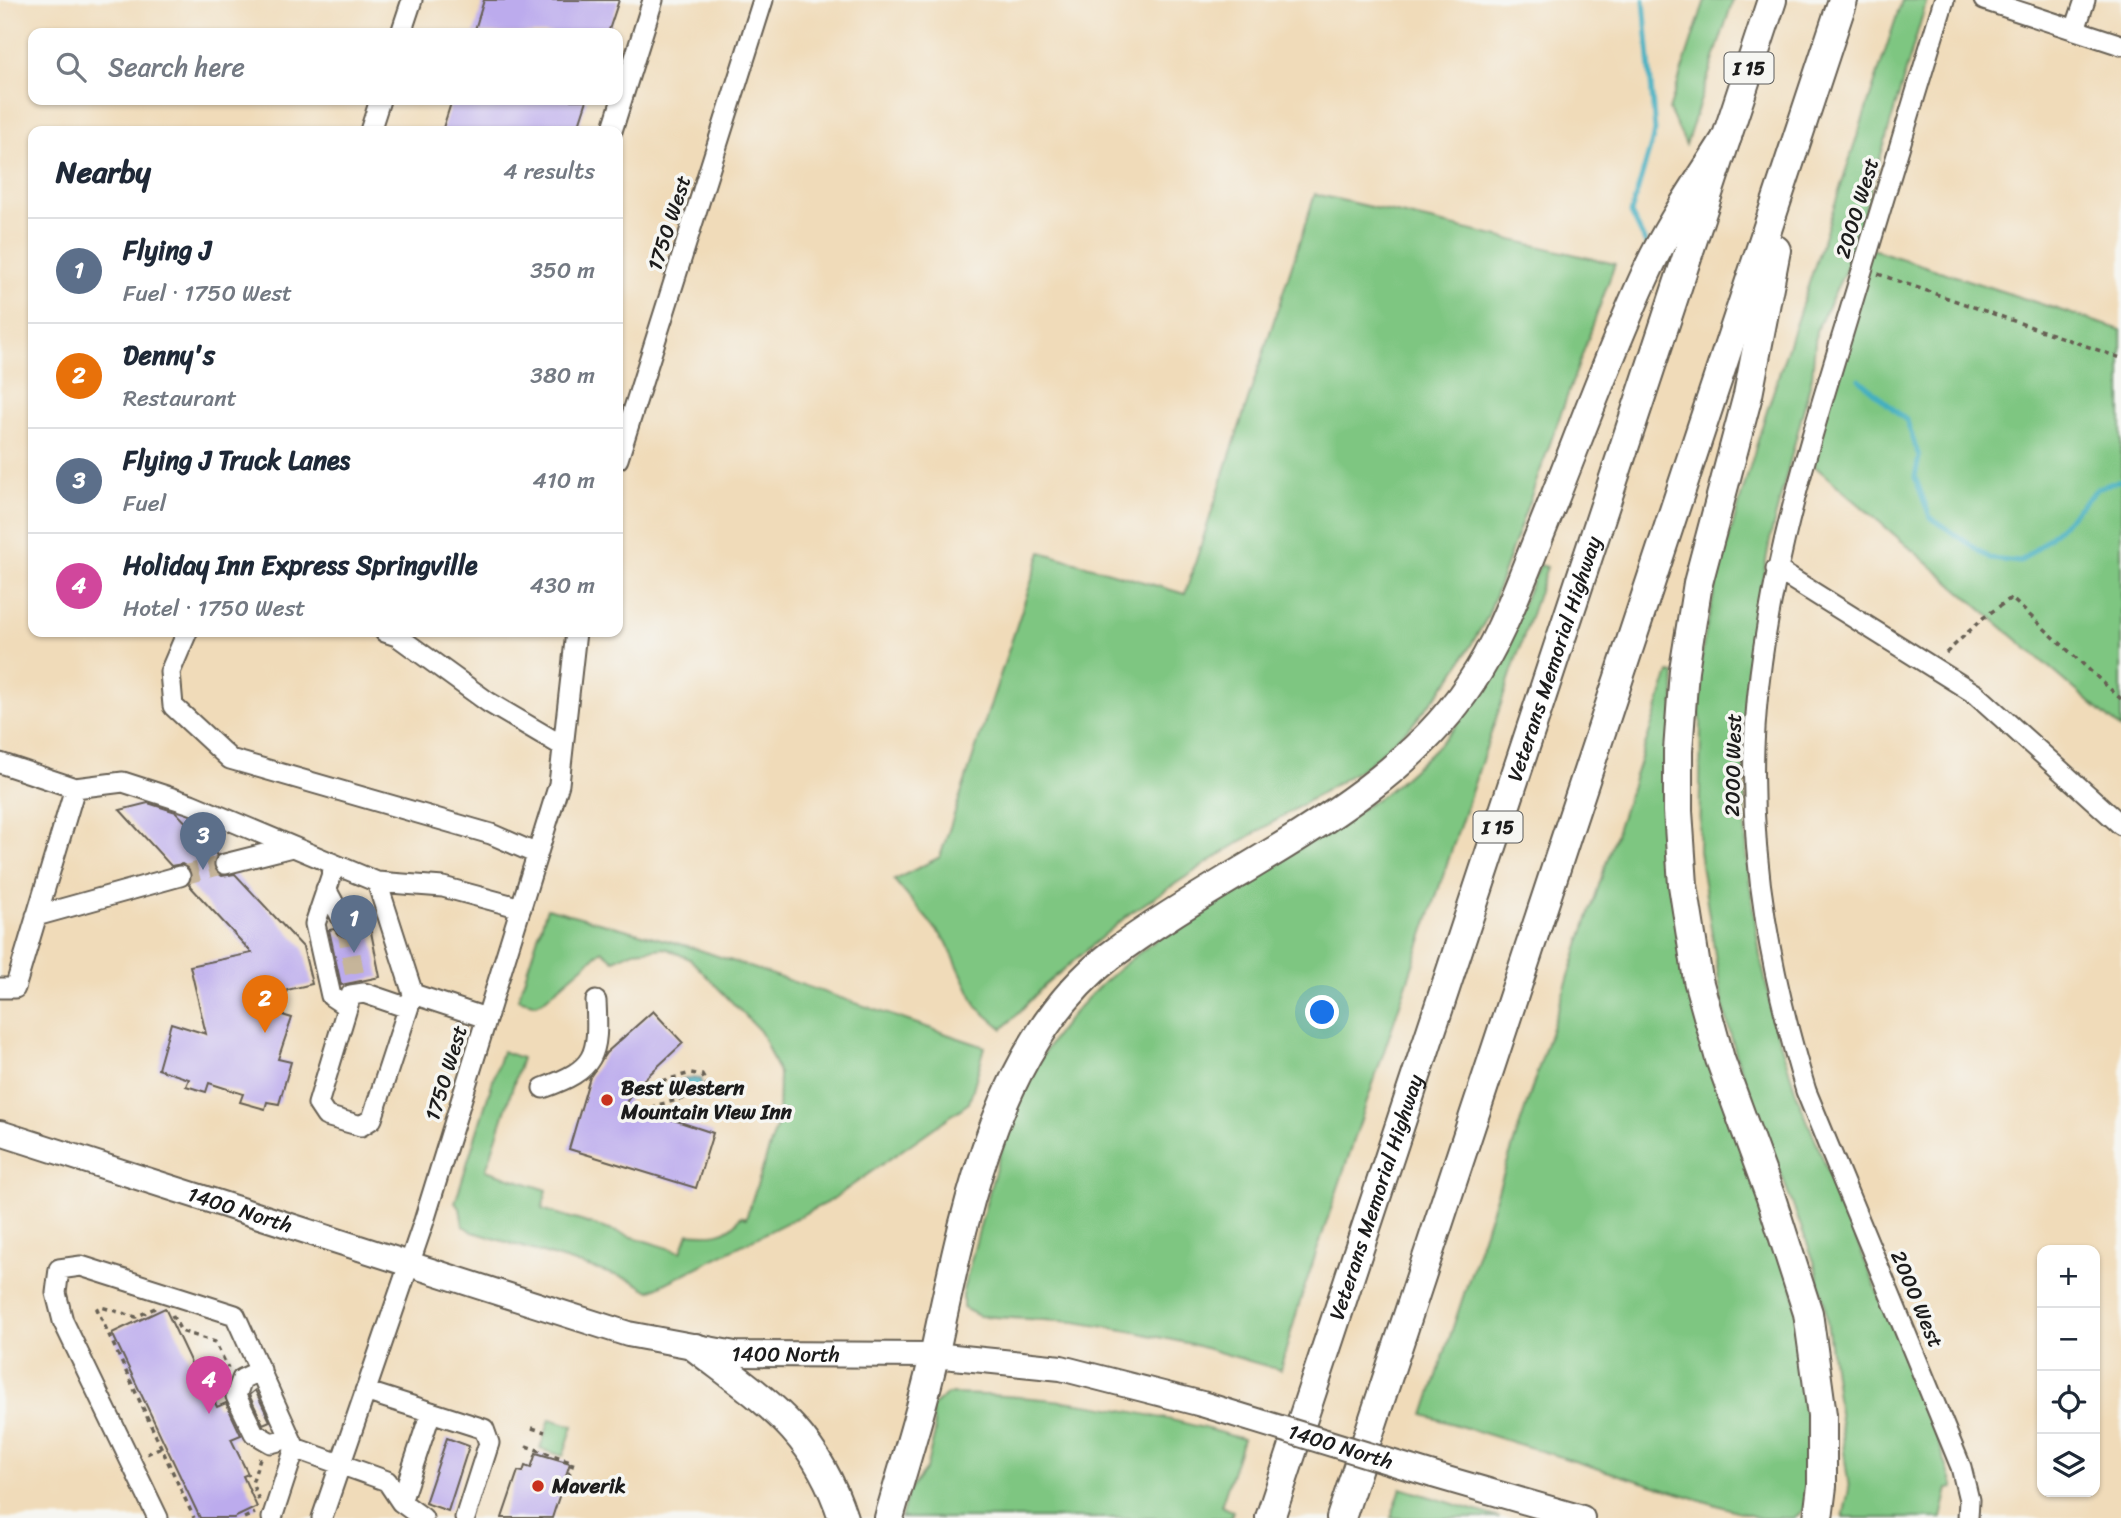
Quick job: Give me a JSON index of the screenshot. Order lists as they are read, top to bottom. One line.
{"streets":{"highway":["I 15","Veterans Memorial Highway"],"main road":["1400 North"],"street":["2000 West","1750 West"]},"crossings":[["1750 West","1400 North"]],"places":["Best Western Mountain View Inn","Maverik"],"page":{"search":"Search here","heading":["Nearby","4 results"],"list":[{"mark":"1","name":"Flying J","note":"Fuel · 1750 West","value":"350 m"},{"mark":"2","name":"Denny's","note":"Restaurant","value":"380 m"},{"mark":"3","name":"Flying J Truck Lanes","note":"Fuel","value":"410 m"},{"mark":"4","name":"Holiday Inn Express Springville","note":"Hotel · 1750 West","value":"430 m"}],"pins":["3","1","2","4"],"map_buttons":["+","−"]}}
